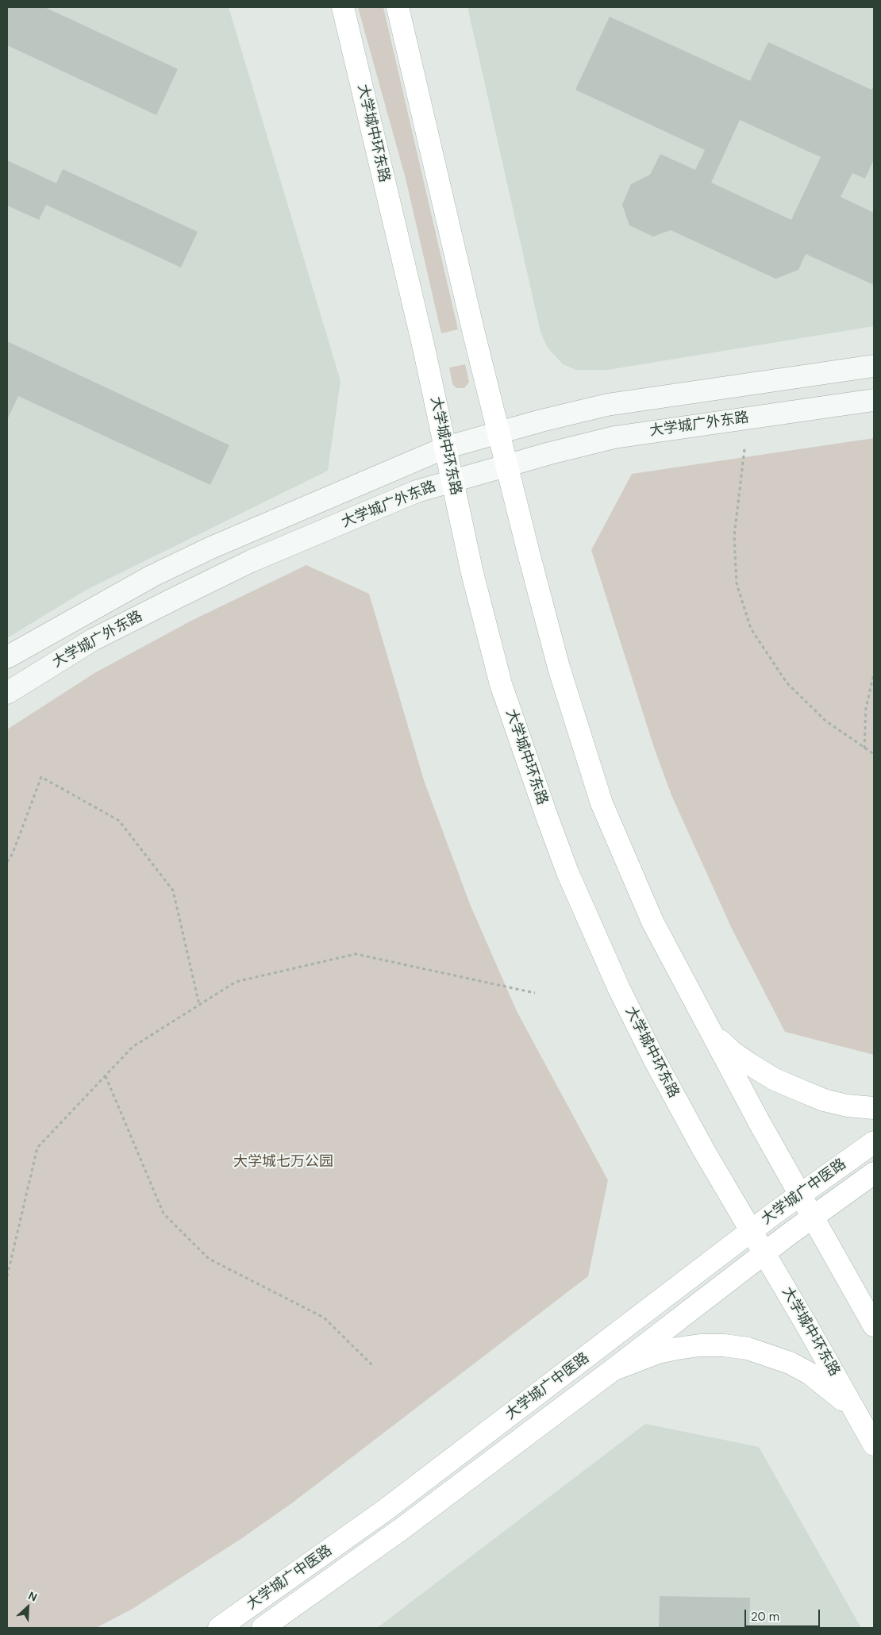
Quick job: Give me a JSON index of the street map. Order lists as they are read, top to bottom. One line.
{"streets":{"main road":["大学城中环东路","大学城广中医路"],"street":["大学城广外东路"]},"crossings":[["大学城中环东路","大学城广外东路"],["大学城中环东路","大学城广中医路"]],"parks":["大学城七万公园"],"scale_bar":"20 m","north":"top right"}
